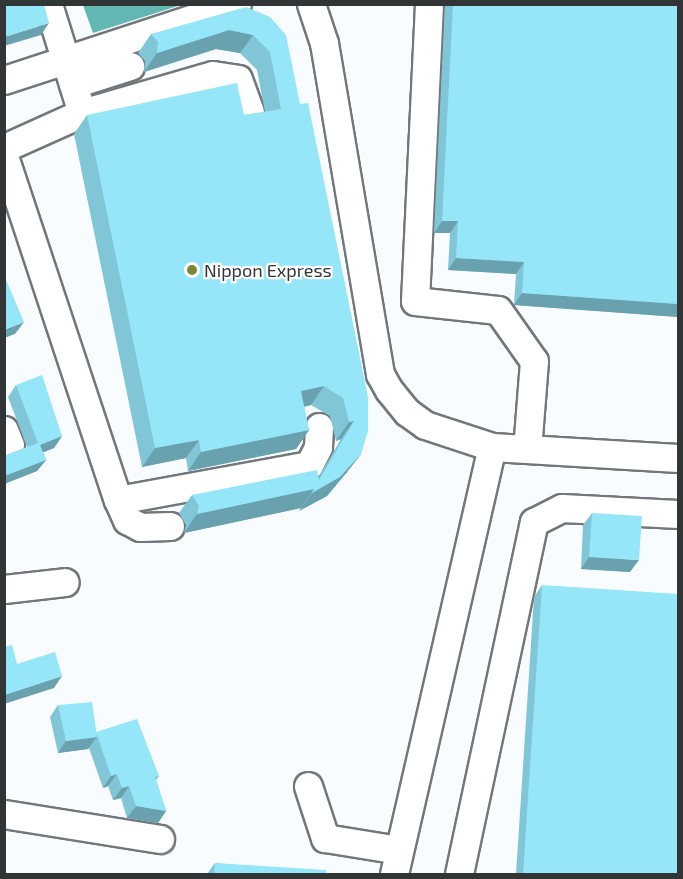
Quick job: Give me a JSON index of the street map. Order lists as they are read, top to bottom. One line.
{"places":["Nippon Express"]}
